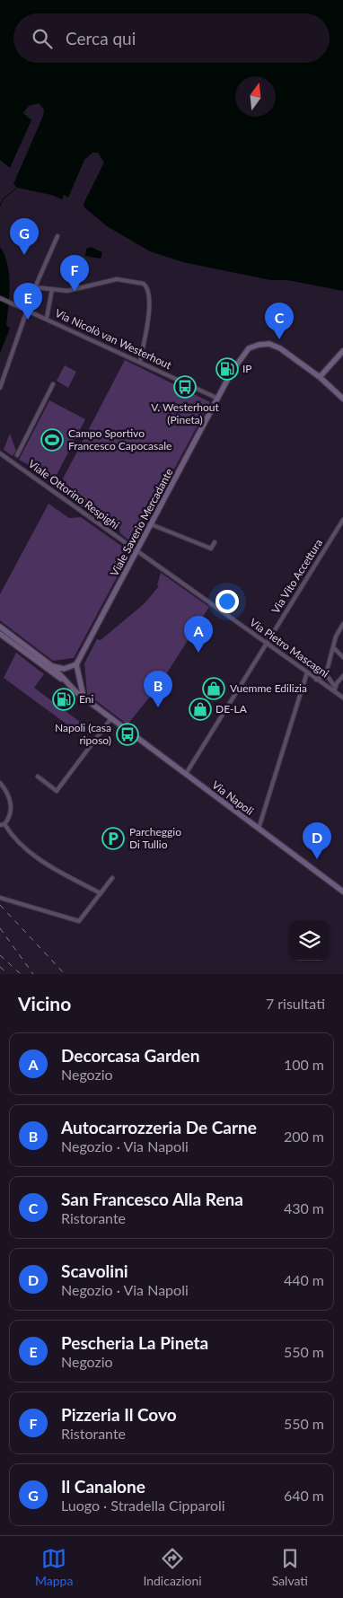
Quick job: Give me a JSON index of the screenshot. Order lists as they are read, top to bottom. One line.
{"streets":{"main road":["Viale Saverio Mercadante","Via Napoli"],"street":["Via Nicolò van Westerhout","Viale Ottorino Respighi","Via Vito Accettura","Via Pietro Mascagni"]},"crossings":[["Via Nicolò van Westerhout","Viale Saverio Mercadante"],["Viale Ottorino Respighi","Viale Saverio Mercadante"],["Viale Ottorino Respighi","Via Pietro Mascagni"],["Viale Saverio Mercadante","Via Pietro Mascagni"],["Via Vito Accettura","Via Pietro Mascagni"],["Via Vito Accettura","Via Napoli"]],"places":{"fuel station":["IP","Eni"],"bus stop":["V. Westerhout (Pineta)","Napoli (casa riposo)"],"sports":["Campo Sportivo Francesco Capocasale"],"shop":["Vuemme Edilizia","DE-LA"],"parking":["Parcheggio Di Tullio"]},"north":"top","page":{"search":"Cerca qui","pins":["G","F","E","C","A","B","D"],"heading":["Vicino","7 risultati"],"list":[{"mark":"A","name":"Decorcasa Garden","note":"Negozio","value":"100 m"},{"mark":"B","name":"Autocarrozzeria De Carne","note":"Negozio · Via Napoli","value":"200 m"},{"mark":"C","name":"San Francesco Alla Rena","note":"Ristorante","value":"430 m"},{"mark":"D","name":"Scavolini","note":"Negozio · Via Napoli","value":"440 m"},{"mark":"E","name":"Pescheria La Pineta","note":"Negozio","value":"550 m"},{"mark":"F","name":"Pizzeria Il Covo","note":"Ristorante","value":"550 m"},{"mark":"G","name":"Il Canalone","note":"Luogo · Stradella Cipparoli","value":"640 m"}],"nav":["Mappa","Indicazioni","Salvati"]}}
